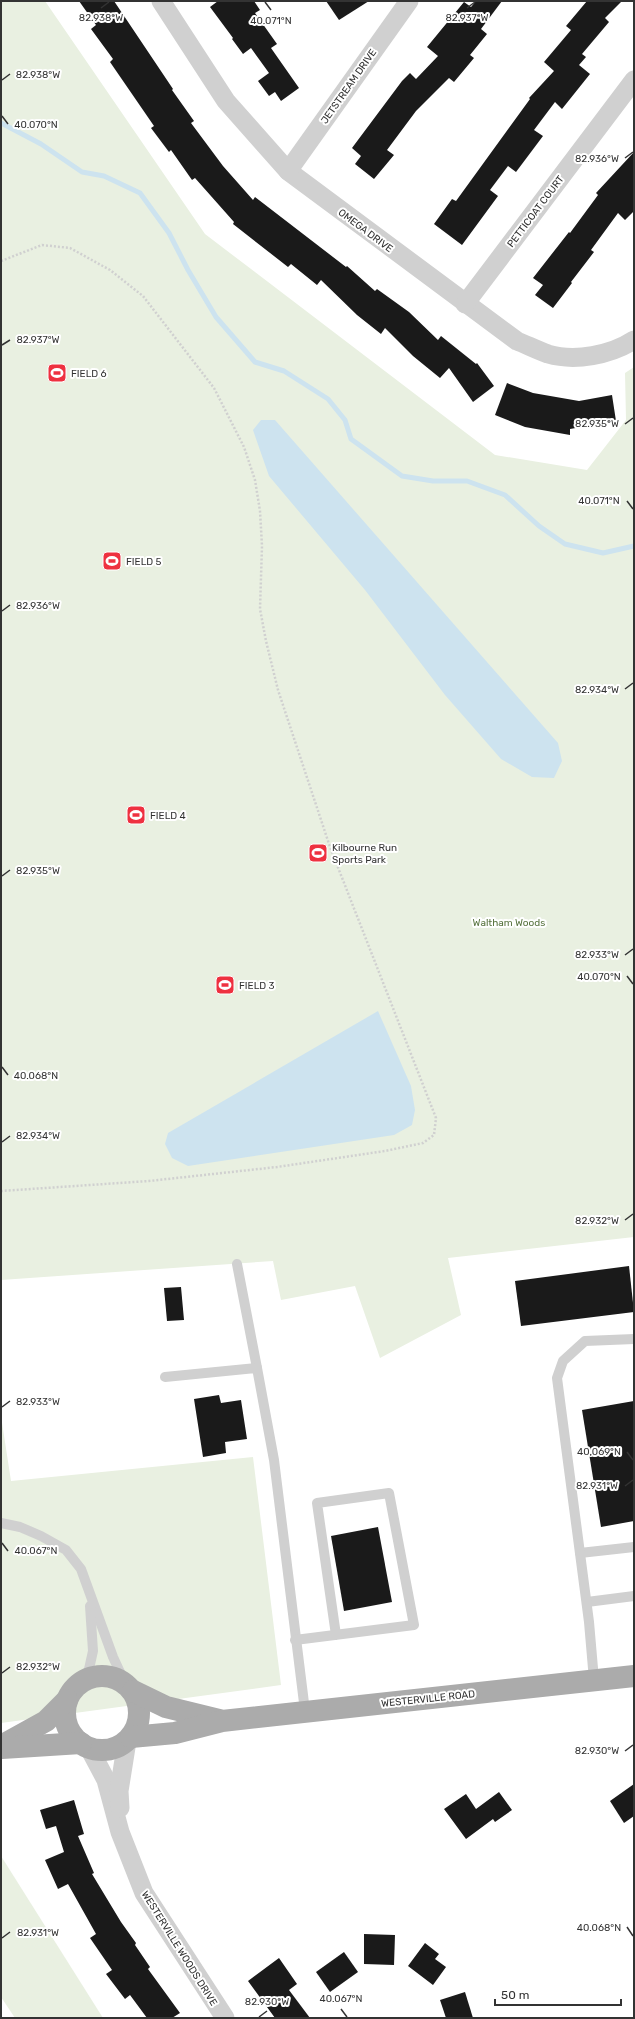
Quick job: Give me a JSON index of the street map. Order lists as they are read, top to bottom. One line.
{"streets":{"main road":["WESTERVILLE ROAD"],"street":["JETSTREAM DRIVE","PETTICOAT COURT","OMEGA DRIVE","WESTERVILLE WOODS DRIVE"]},"crossings":[["JETSTREAM DRIVE","OMEGA DRIVE"],["PETTICOAT COURT","OMEGA DRIVE"],["WESTERVILLE ROAD","WESTERVILLE WOODS DRIVE"]],"parks":["Waltham Woods"],"places":{"sports":["FIELD 6","FIELD 5","FIELD 4","Kilbourne Run Sports Park","FIELD 3"]},"scale_bar":"50 m","coordinates":["82.938°W","82.937°W","40.071°N","40.070°N","82.936°W","82.935°W","82.934°W","82.933°W","40.068°N","82.932°W","40.069°N","82.931°W","40.067°N","82.930°W"]}
